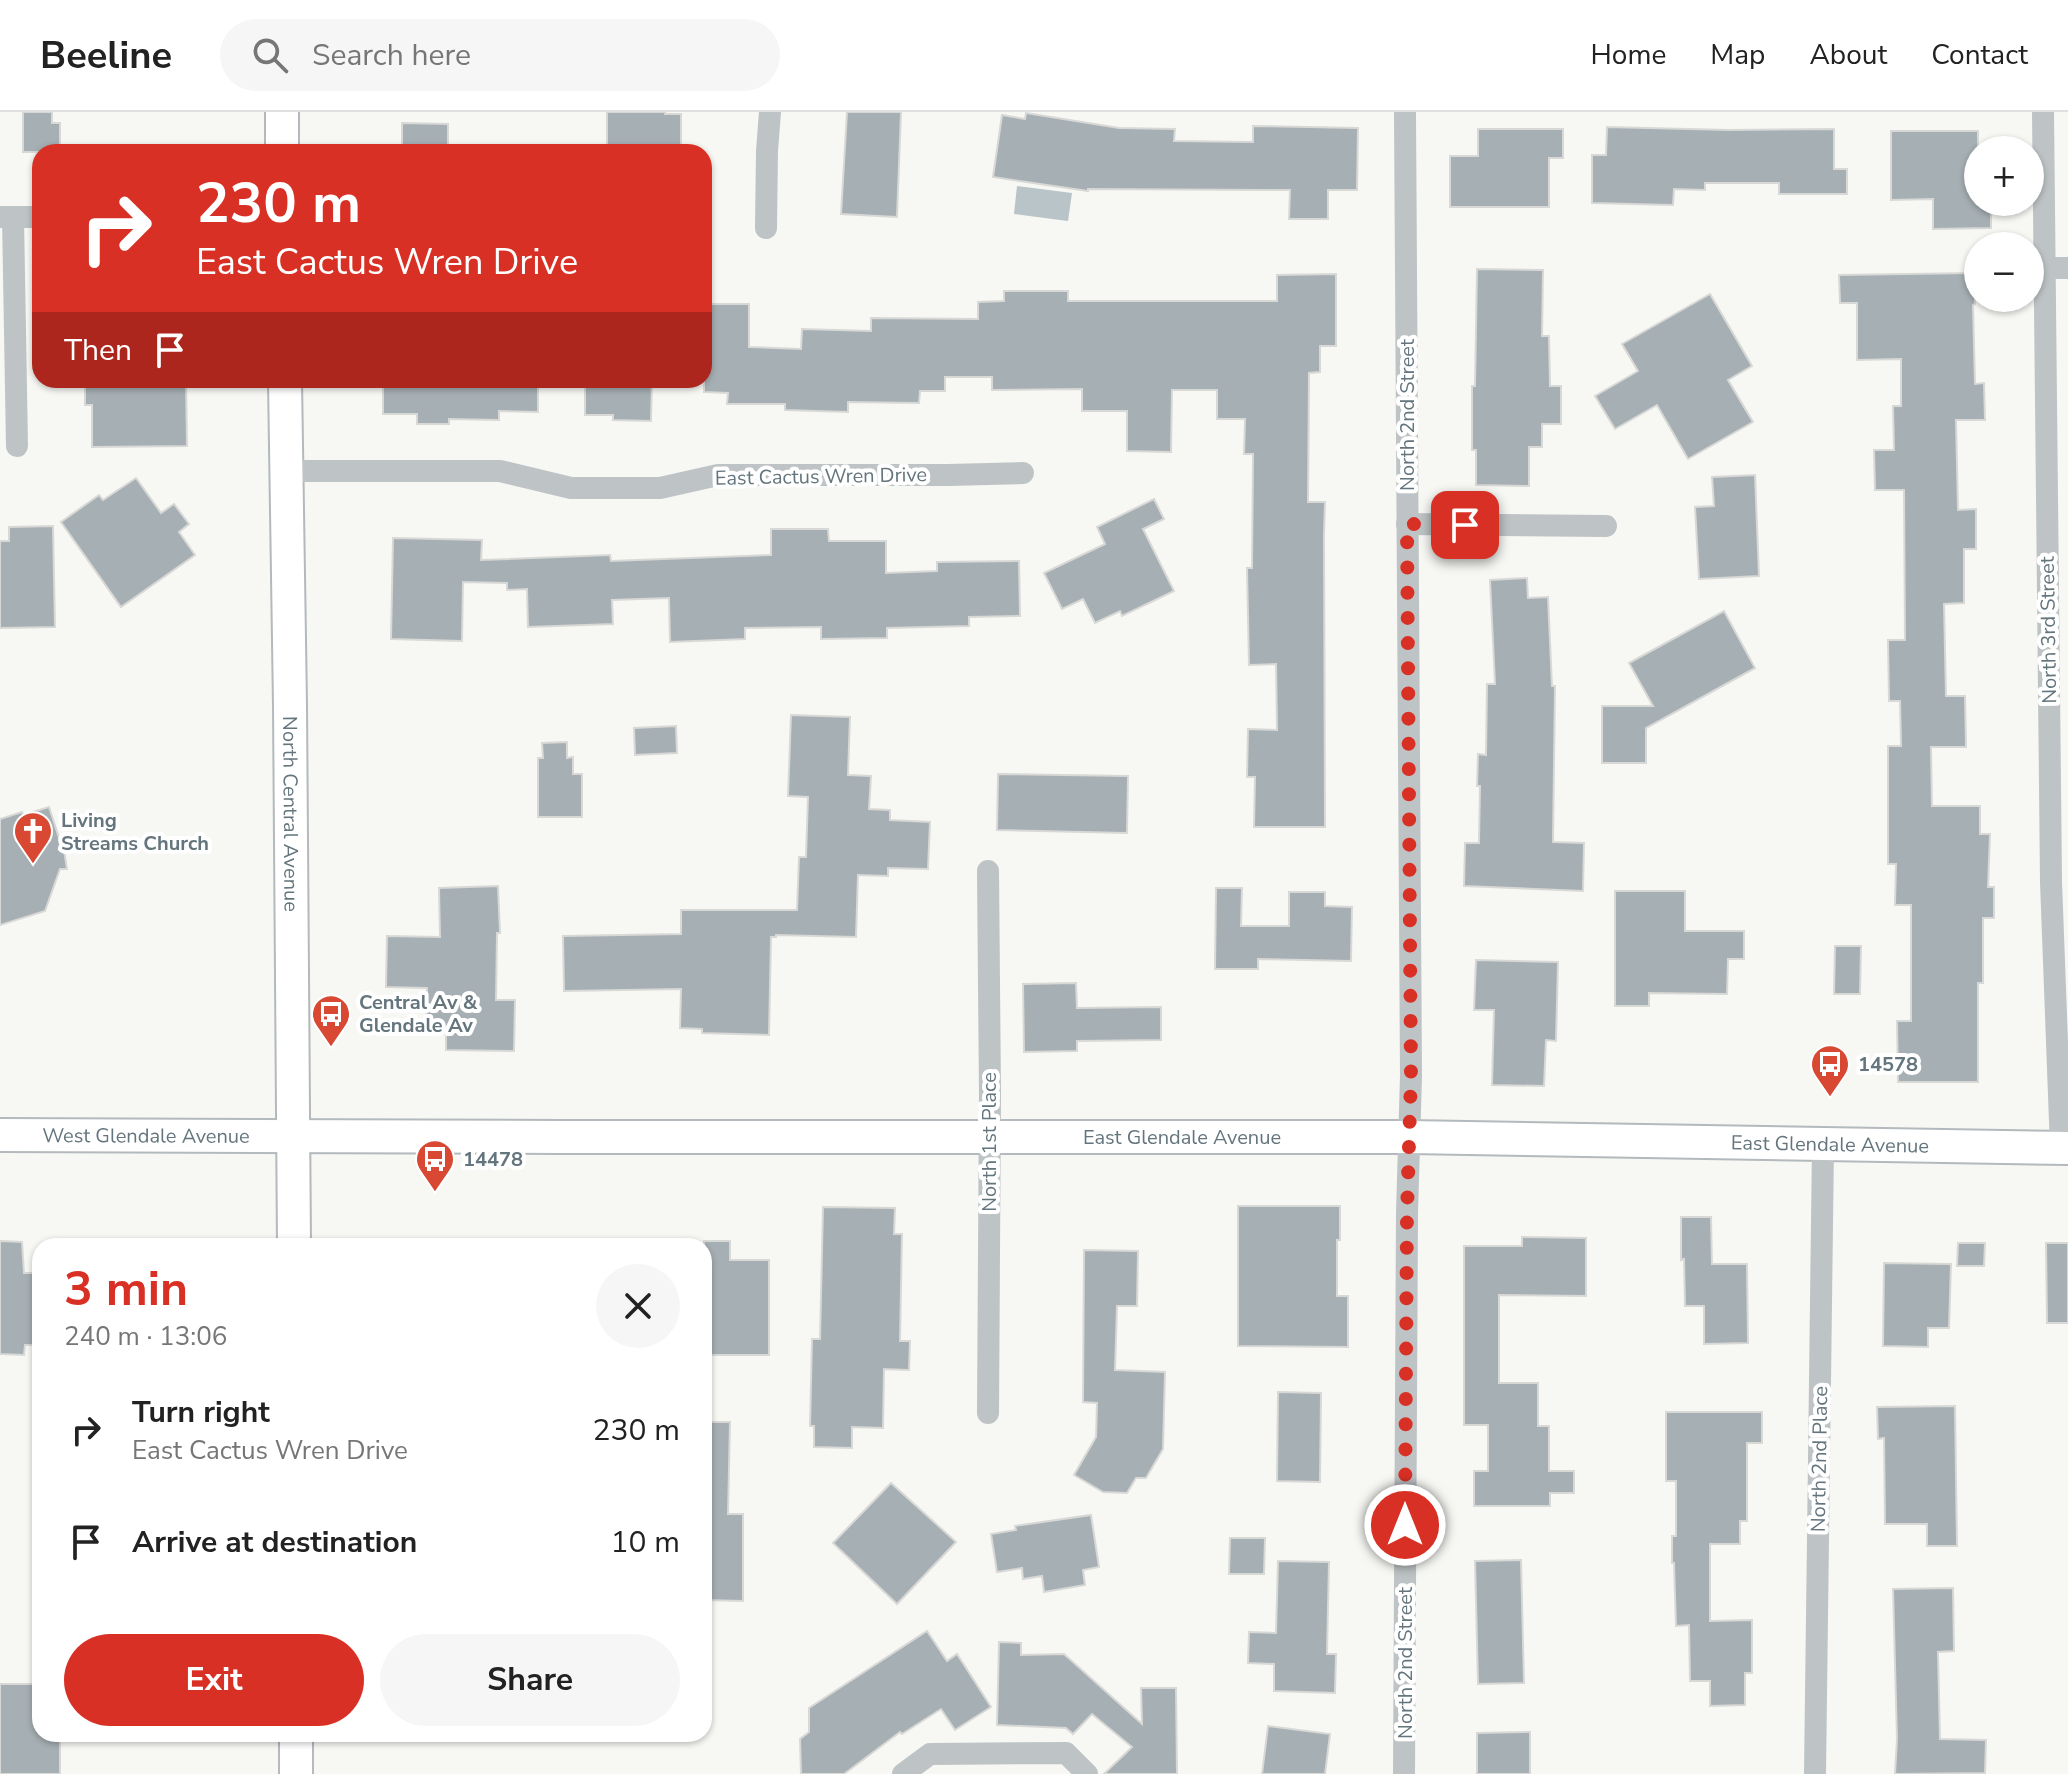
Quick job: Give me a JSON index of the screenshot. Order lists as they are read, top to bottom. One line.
{"streets":{"main road":["North Central Avenue","West Glendale Avenue","East Glendale Avenue"],"street":["North 2nd Street","East Cactus Wren Drive","North 3rd Street","North 1st Place","North 2nd Place"]},"crossings":[["North 2nd Street","East Glendale Avenue"],["East Cactus Wren Drive","North Central Avenue"],["North 3rd Street","East Glendale Avenue"],["North Central Avenue","West Glendale Avenue"],["North Central Avenue","East Glendale Avenue"],["West Glendale Avenue","East Glendale Avenue"],["East Glendale Avenue","North 1st Place"],["East Glendale Avenue","North 2nd Place"]],"places":{"church":["Living Streams Church"],"bus stop":["Central Av & Glendale Av","14578","14478"]},"page":{"header":"Beeline","search":"Search here","nav":["Home","Map","About","Contact"],"map_buttons":["+","−"],"turn":["230 m","East Cactus Wren Drive"],"then":"Then","heading":["3 min","240 m · 13:06"],"list":[{"name":"Turn right","note":"East Cactus Wren Drive","value":"230 m"},{"name":"Arrive at destination","value":"10 m"}],"buttons":["Exit","Share"]}}
